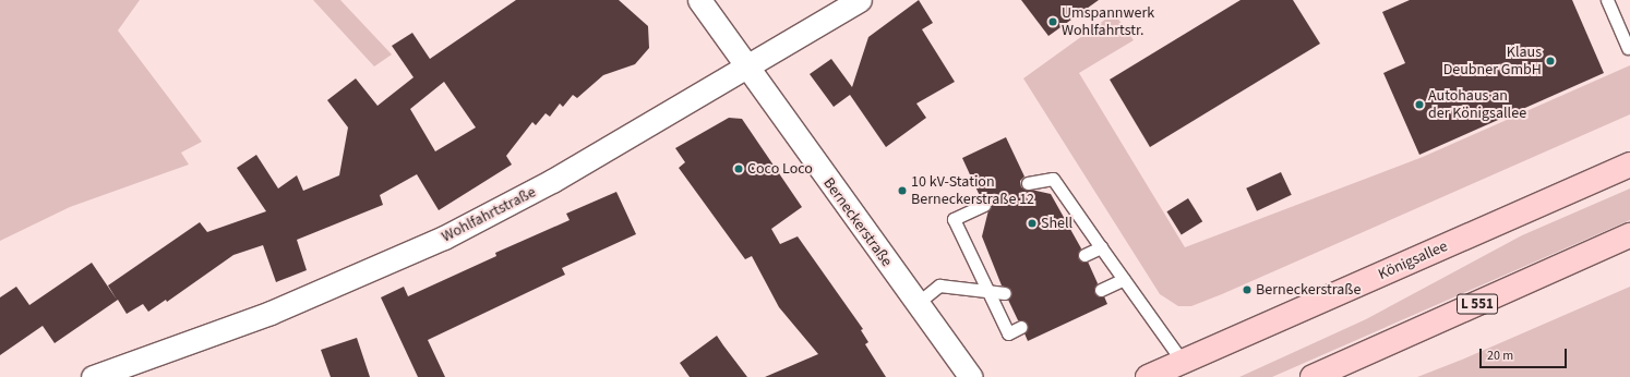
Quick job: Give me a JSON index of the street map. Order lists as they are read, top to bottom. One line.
{"streets":{"main road":["Königsallee","L 551"],"street":["Wohlfahrtstraße","Berneckerstraße"]},"crossings":[["Wohlfahrtstraße","Berneckerstraße"]],"places":["Umspannwerk Wohlfahrtstr.","Klaus Deubner GmbH","Autohaus an der Königsallee","Coco Loco","10 kV-Station Berneckerstraße 12","Shell","Berneckerstraße"],"scale_bar":"20 m"}
